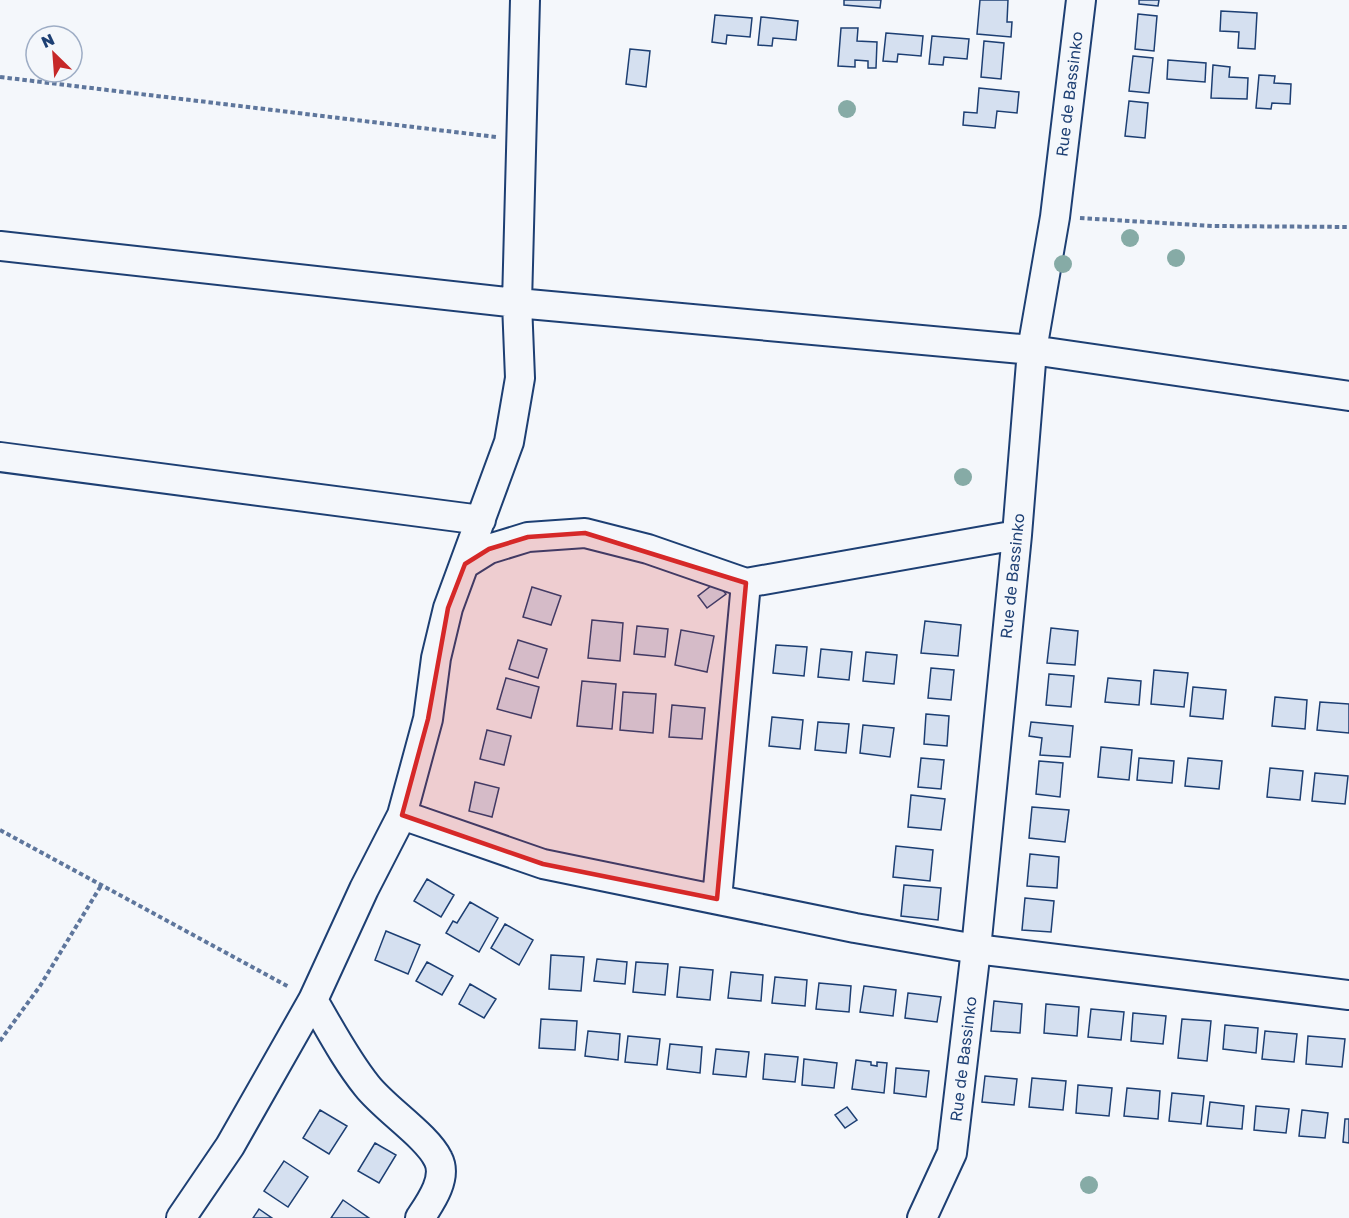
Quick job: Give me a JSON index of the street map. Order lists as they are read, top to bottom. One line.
{"streets":{"street":["Rue de Bassinko"]},"north":"top left"}
